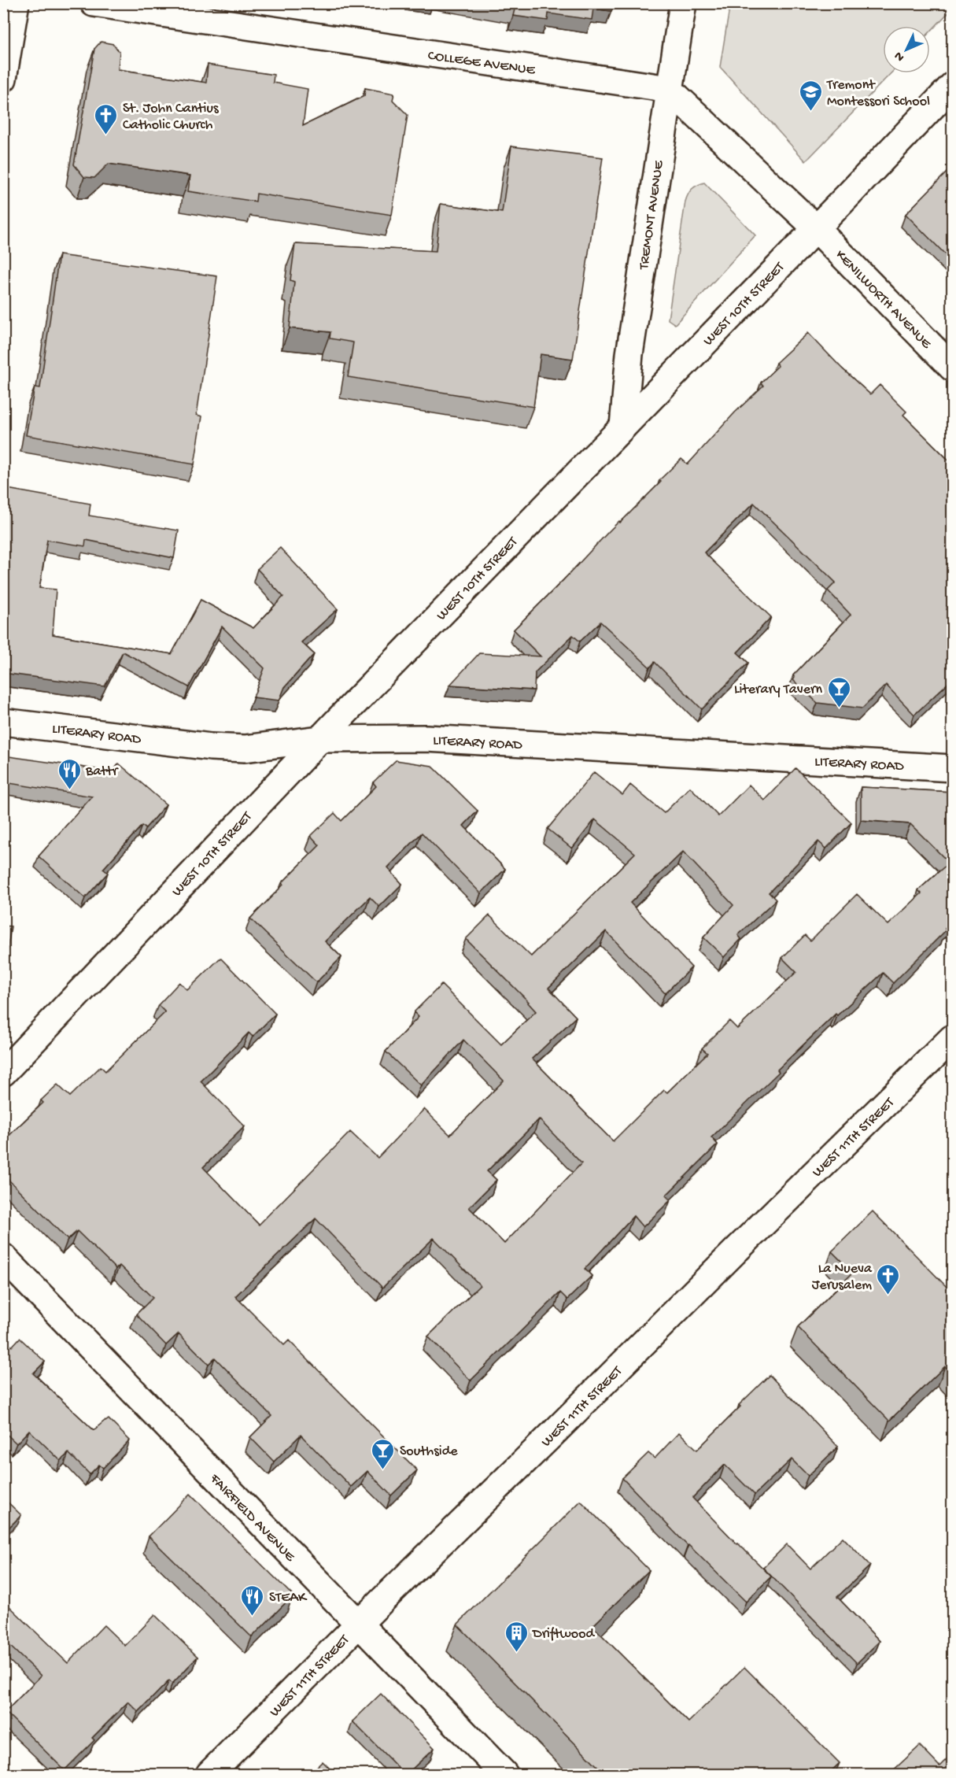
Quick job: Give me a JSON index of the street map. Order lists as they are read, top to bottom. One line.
{"streets":{"street":["COLLEGE AVENUE","TREMONT AVENUE","KENILWORTH AVENUE","WEST 10TH STREET","LITERARY ROAD","WEST 11TH STREET","FAIRFIELD AVENUE"]},"crossings":[["COLLEGE AVENUE","TREMONT AVENUE"],["TREMONT AVENUE","WEST 10TH STREET"],["KENILWORTH AVENUE","WEST 10TH STREET"],["WEST 10TH STREET","LITERARY ROAD"],["WEST 11TH STREET","FAIRFIELD AVENUE"]],"places":{"school or university":["Tremont Montessori School"],"church":["St. John Cantius Catholic Church","La Nueva Jerusalem"],"bar":["Literary Tavern","Southside"],"restaurant":["Battr","STEAK"],"building":["Driftwood"]},"north":"bottom left"}
